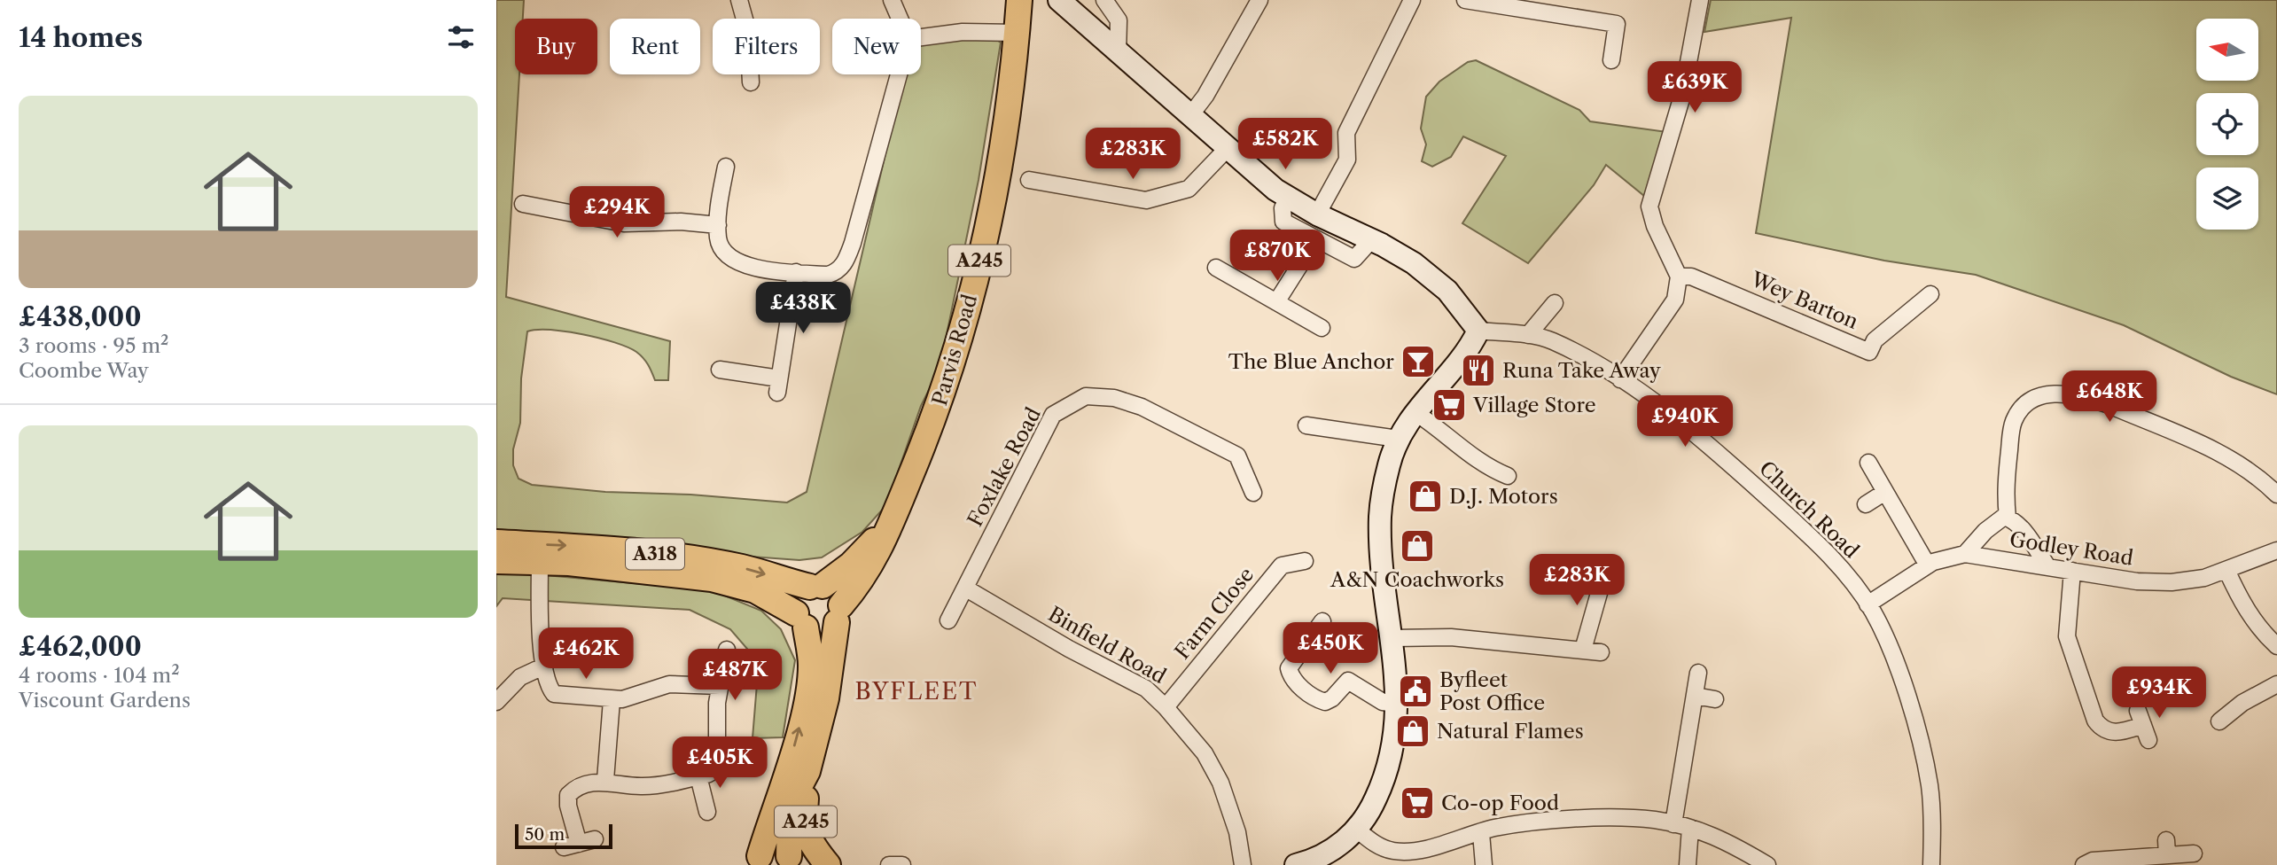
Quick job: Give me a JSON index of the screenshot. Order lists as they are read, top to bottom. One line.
{"streets":{"main road":["A245","Parvis Road","A318"],"street":["Wey Barton","Foxlake Road","Church Road","Godley Road","Farm Close","Binfield Road"]},"crossings":[["A245","Parvis Road"],["A245","A318"],["Parvis Road","A318"],["Foxlake Road","Binfield Road"],["Church Road","Godley Road"],["Farm Close","Binfield Road"]],"districts":["BYFLEET"],"places":{"bar":["The Blue Anchor"],"restaurant":["Runa Take Away"],"supermarket":["Village Store","Co-op Food"],"shop":["D.J. Motors","A&N Coachworks","Natural Flames"],"public building":["Byfleet Post Office"]},"scale_bar":"50 m","north":"left","page":{"heading":"14 homes","chip":["Buy","Rent","Filters","New"],"price":["£639K","£582K","£283K","£294K","£870K","£438K","£648K","£940K","£283K","£450K","£462K","£487K","£934K","£405K"],"list":[{"name":"£438,000","note":"3 rooms · 95 m² · Coombe Way"},{"name":"£462,000","note":"4 rooms · 104 m² · Viscount Gardens"}],"scale":"50 m"}}
